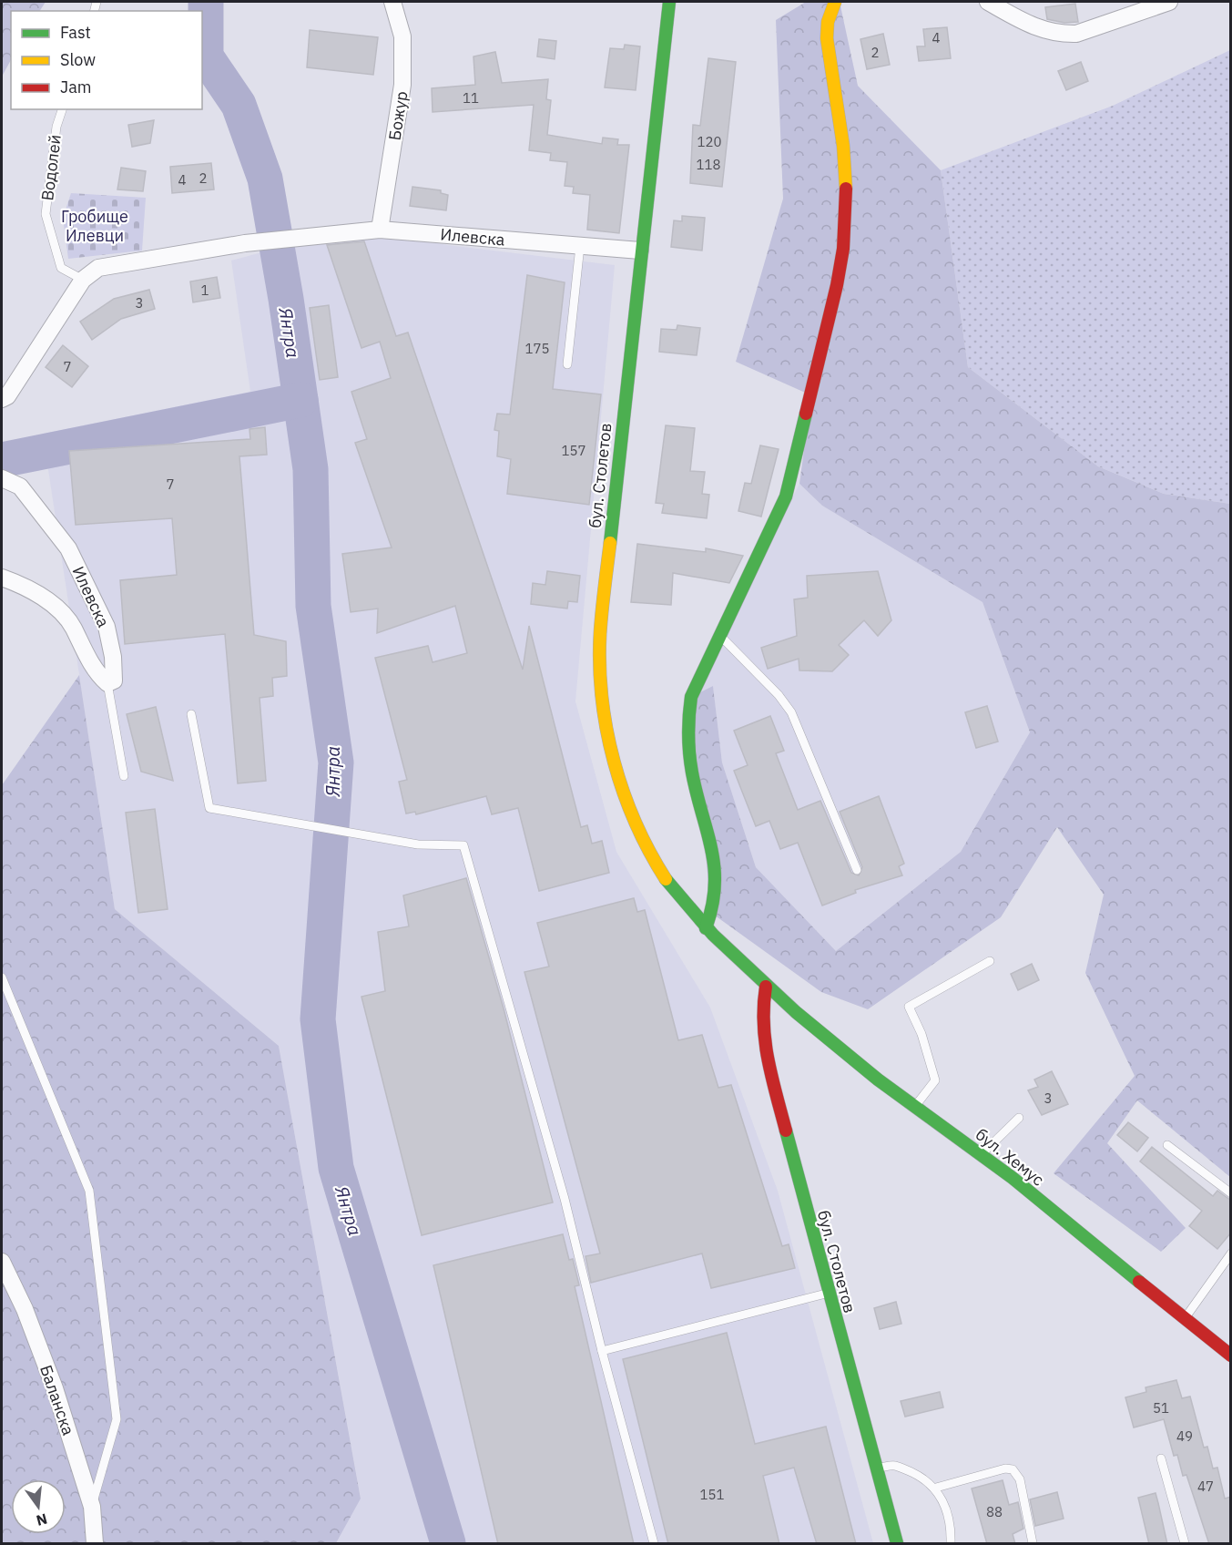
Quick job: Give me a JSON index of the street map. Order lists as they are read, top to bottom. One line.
{"streets":{"main road":["бул. Столетов","бул. Хемус"],"street":["Божур","Илевска","Баланска"],"lane":["Водолей"]},"crossings":[["Божур","Илевска"],["Водолей","Илевска"],["Илевска","бул. Столетов"],["бул. Столетов","бул. Хемус"]],"water":["Янтра"],"parks":["Гробище Илевци"],"house_numbers":["4","2","11","120","118","2","4","1","3","175","7","157","7","3","51","49","47","151","88"],"legend":["Fast","Slow","Jam"],"north":"bottom"}
